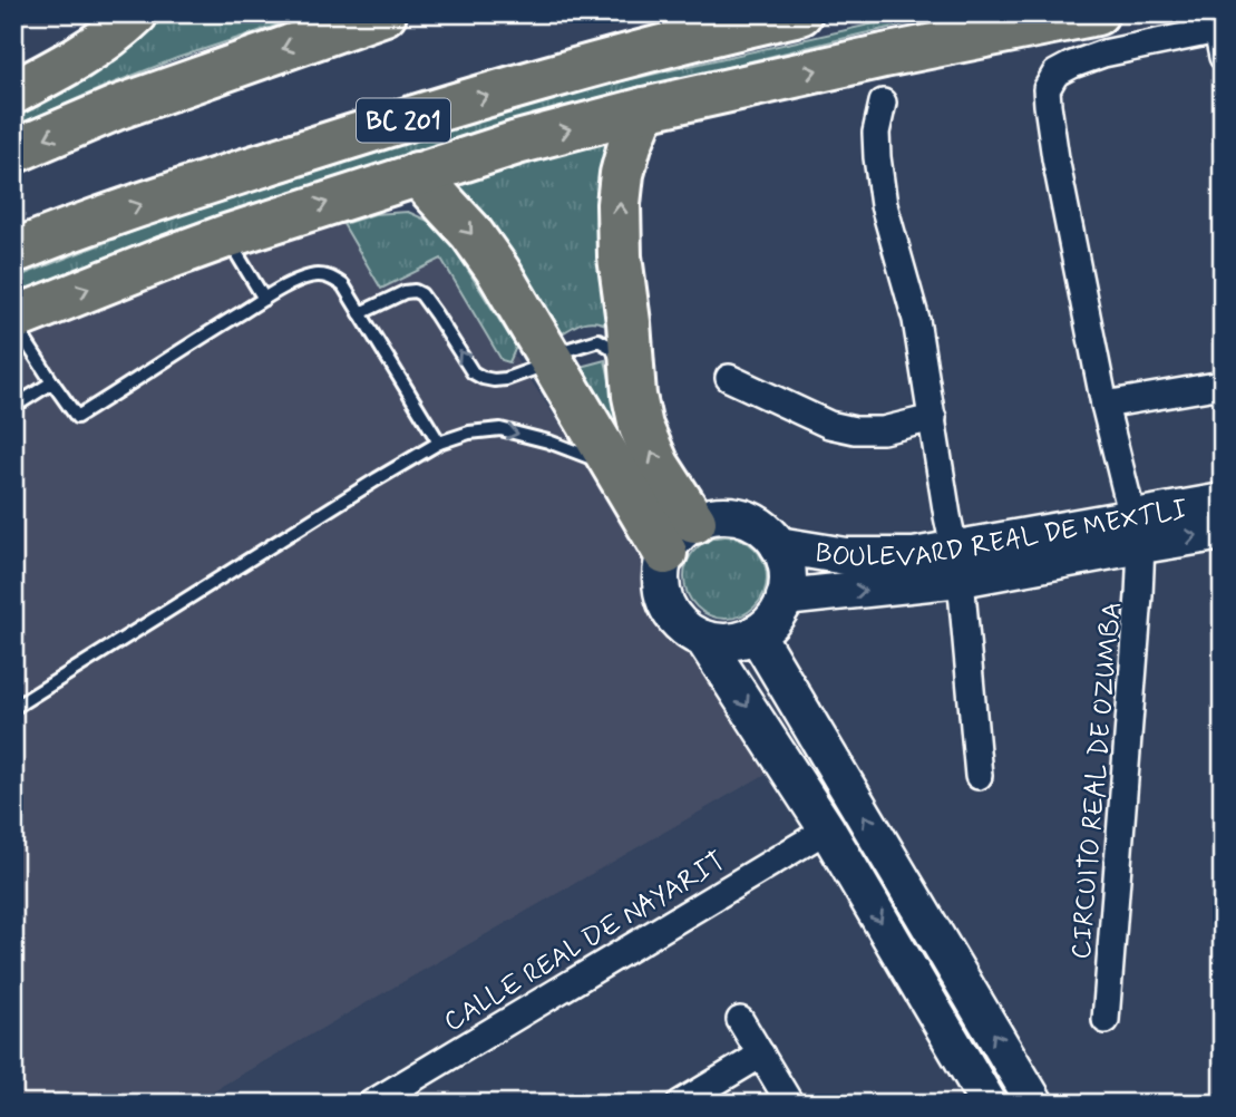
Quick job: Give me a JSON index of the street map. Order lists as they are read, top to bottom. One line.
{"streets":{"highway":["BC 201"],"main road":["BOULEVARD REAL DE MEXTLI"],"street":["CIRCUITO REAL DE OZUMBA","CALLE REAL DE NAYARIT"]},"crossings":[["BOULEVARD REAL DE MEXTLI","CIRCUITO REAL DE OZUMBA"]]}
